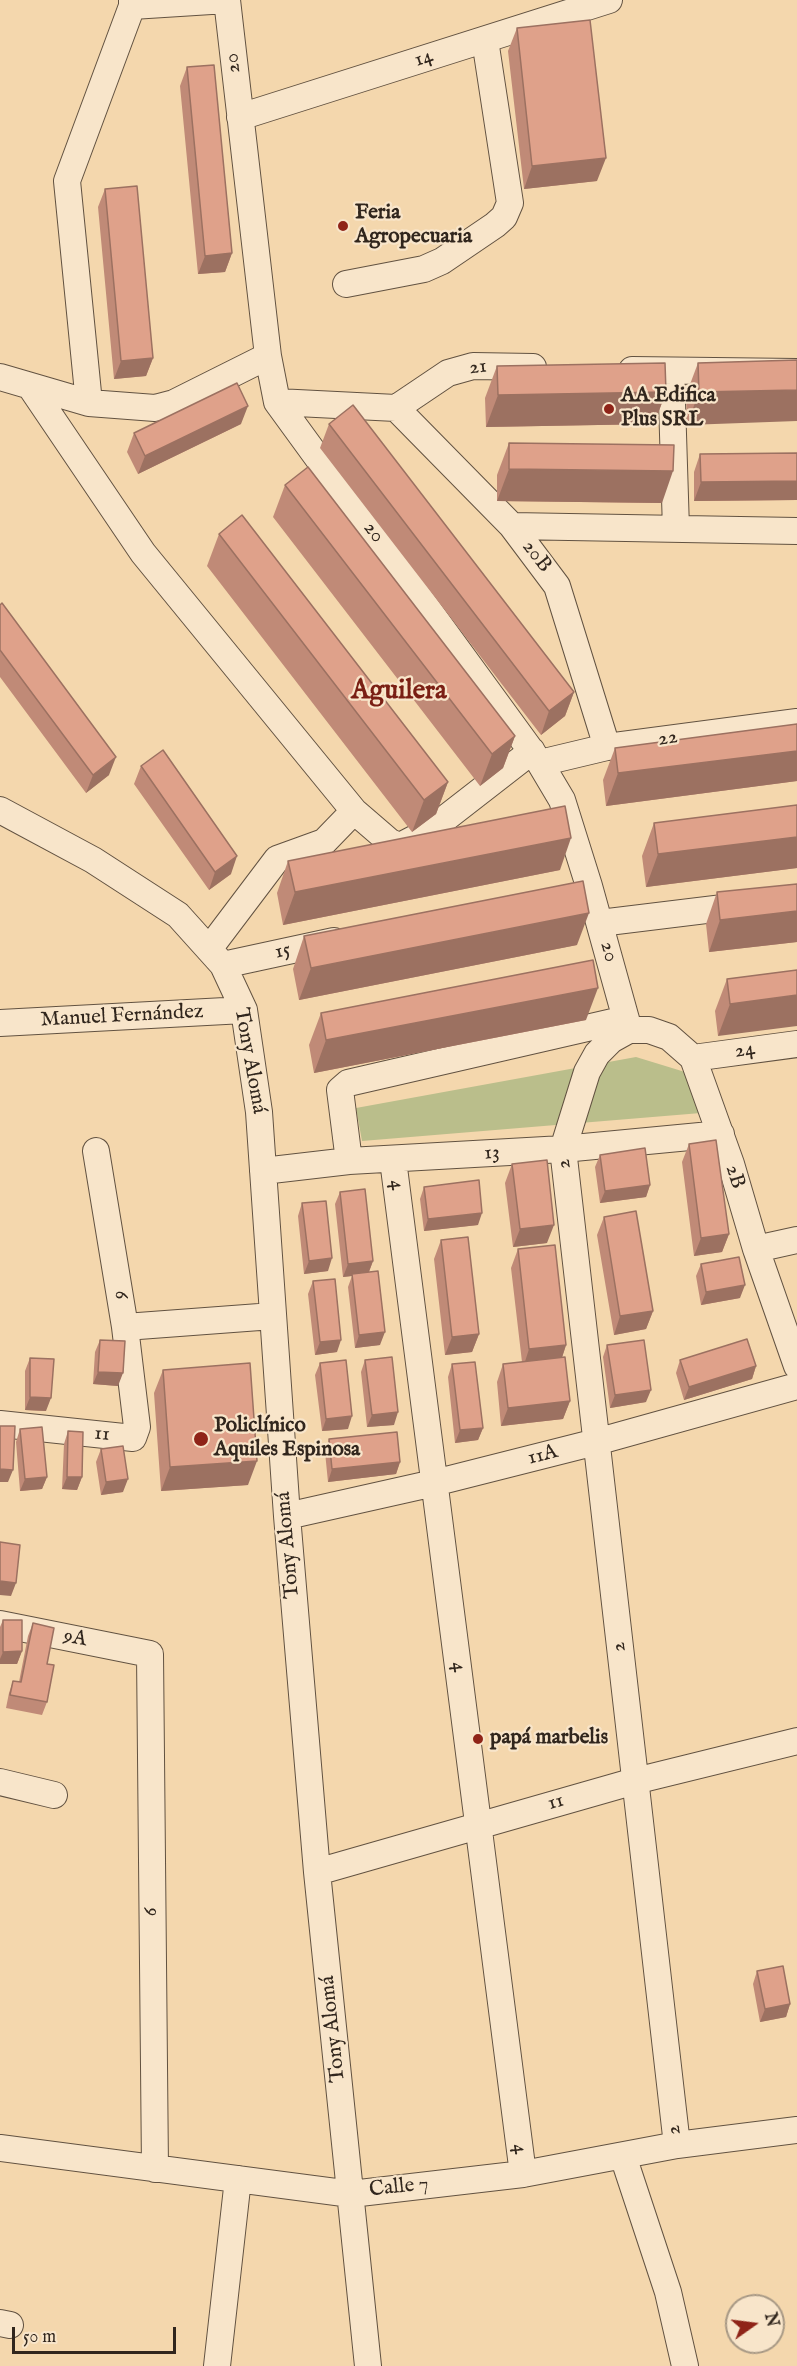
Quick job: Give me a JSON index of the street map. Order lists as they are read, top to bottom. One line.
{"streets":{"street":["14","20","21","20B","22","15","Manuel Fernández","24","Tony Alomá","13","2","2B","4","6","11","11A","9A","Calle 7"]},"crossings":[["14","20"],["20","22"],["20","2B"],["21","20B"],["20B","22"],["15","Tony Alomá"],["Manuel Fernández","Tony Alomá"],["24","2B"],["Tony Alomá","13"],["Tony Alomá","11"],["Tony Alomá","11A"],["Tony Alomá","Calle 7"],["13","2"],["13","2B"],["13","4"],["2","11"],["2","11A"],["2","Calle 7"],["4","11"],["4","11A"],["4","Calle 7"],["6","11"],["6","9A"],["6","Calle 7"]],"districts":["Aguilera"],"places":["Feria Agropecuaria","AA Edifica Plus SRL","Policlínico Aquiles Espinosa","papá marbelis"],"scale_bar":"50 m","north":"right"}
